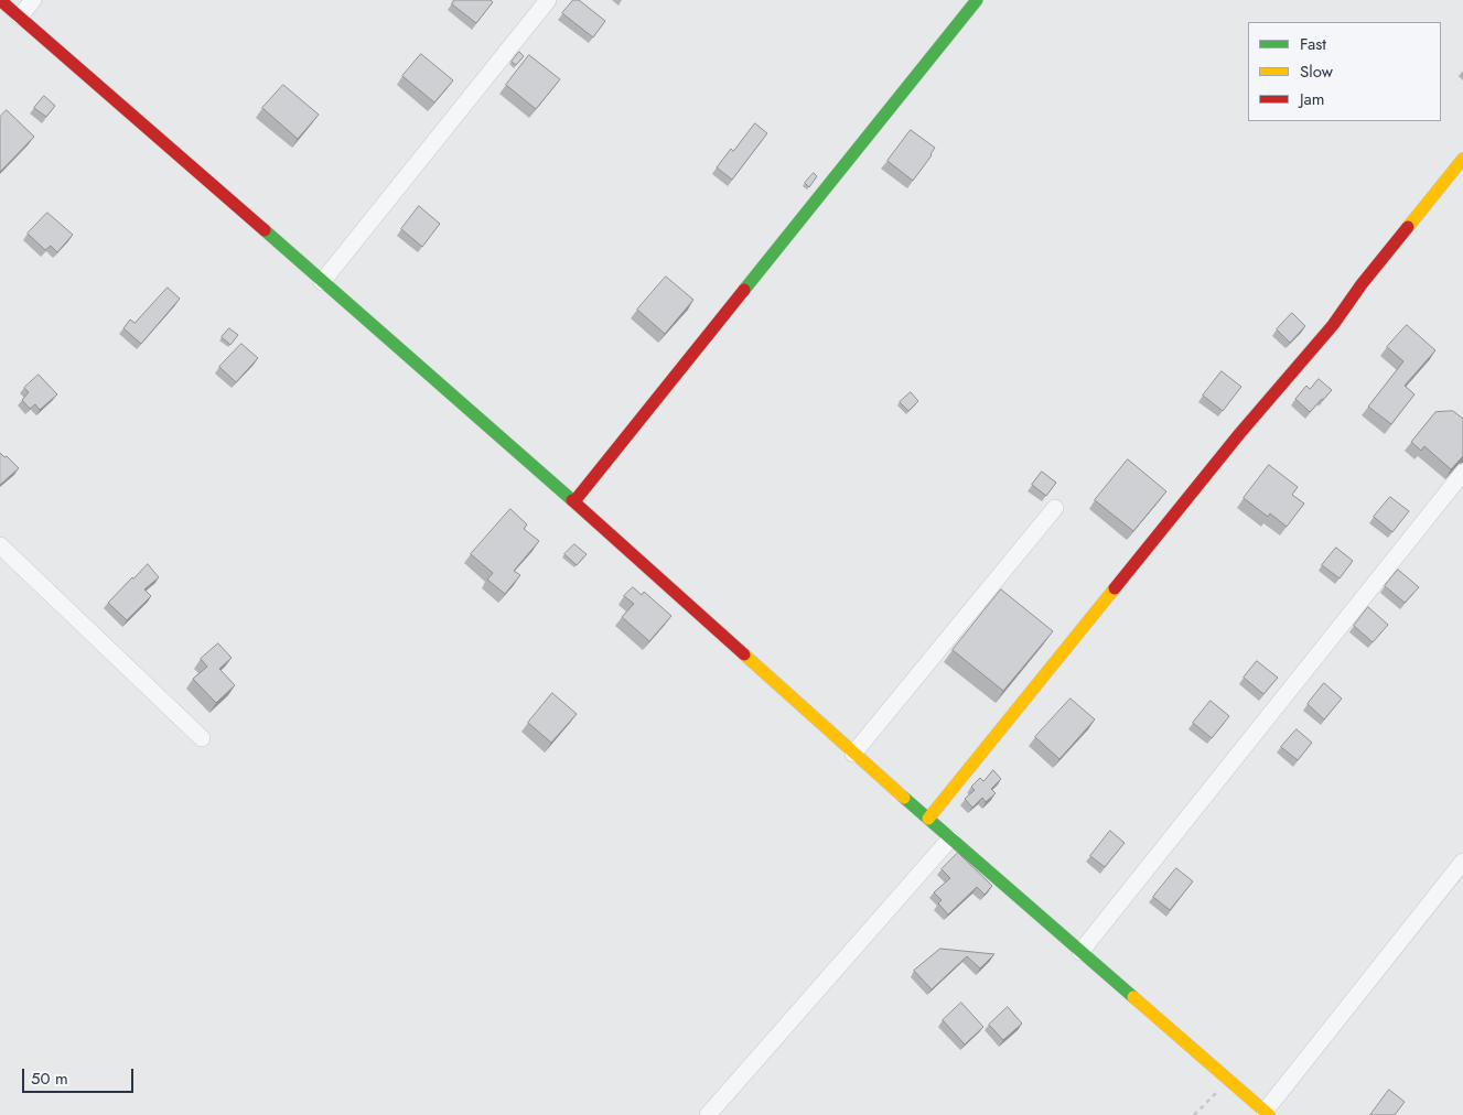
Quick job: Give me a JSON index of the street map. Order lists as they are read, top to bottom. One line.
{"legend":["Fast","Slow","Jam"],"scale_bar":"50 m"}
